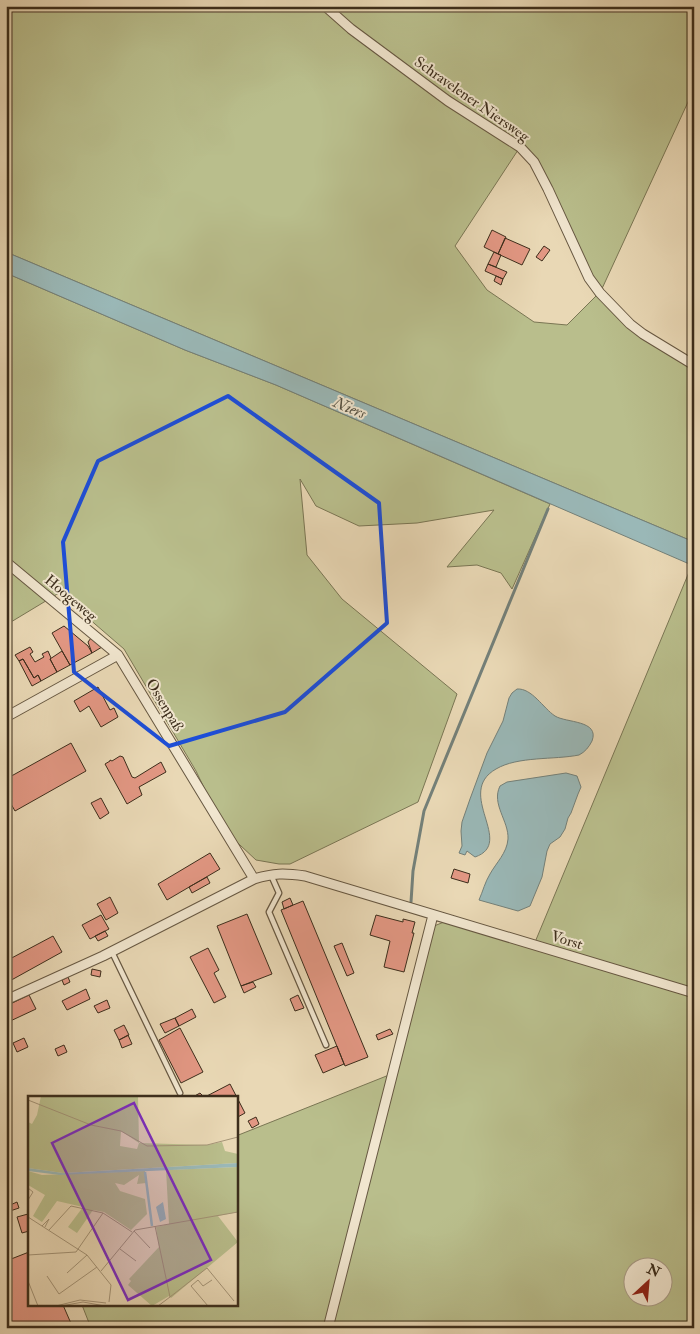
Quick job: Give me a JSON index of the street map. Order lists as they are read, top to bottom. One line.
{"streets":{"street":["Schravelener Niersweg","Hoogeweg","Ossenpaß","Vorst"]},"crossings":[["Hoogeweg","Ossenpaß"]],"water":["Niers"],"north":"top right"}
